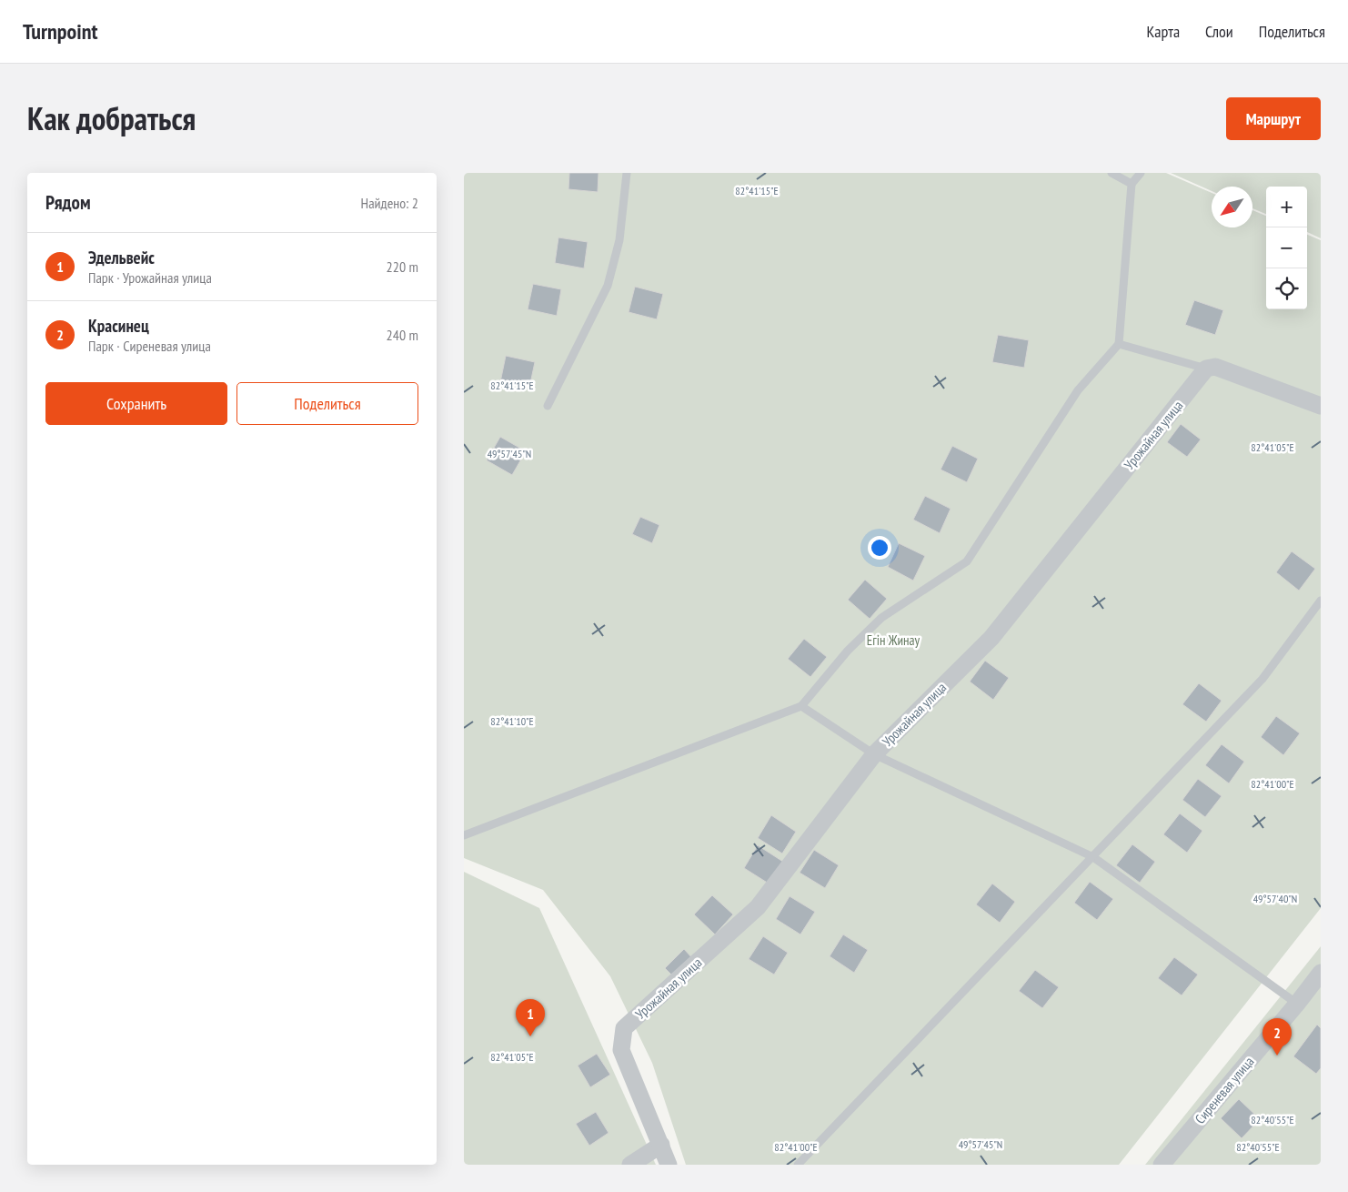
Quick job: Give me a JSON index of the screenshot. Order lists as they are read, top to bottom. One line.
{"streets":{"street":["Урожайная улица","Сиреневая улица"]},"parks":["Егін Жинау"],"north":"bottom left","page":{"header":"Turnpoint","nav":["Карта","Слои","Поделиться"],"title":"Как добраться","buttons":["Маршрут",["Сохранить","Поделиться"]],"heading":["Рядом","Найдено: 2"],"map_buttons":["+","−"],"list":[{"mark":"1","name":"Эдельвейс","note":"Парк · Урожайная улица","value":"220 m"},{"mark":"2","name":"Красинец","note":"Парк · Сиреневая улица","value":"240 m"}],"pins":["1","2"]},"coordinates":["82°41'15\"E","82°41'05\"E","49°57'45\"N","82°41'10\"E","82°41'00\"E","49°57'40\"N","82°40'55\"E"]}
